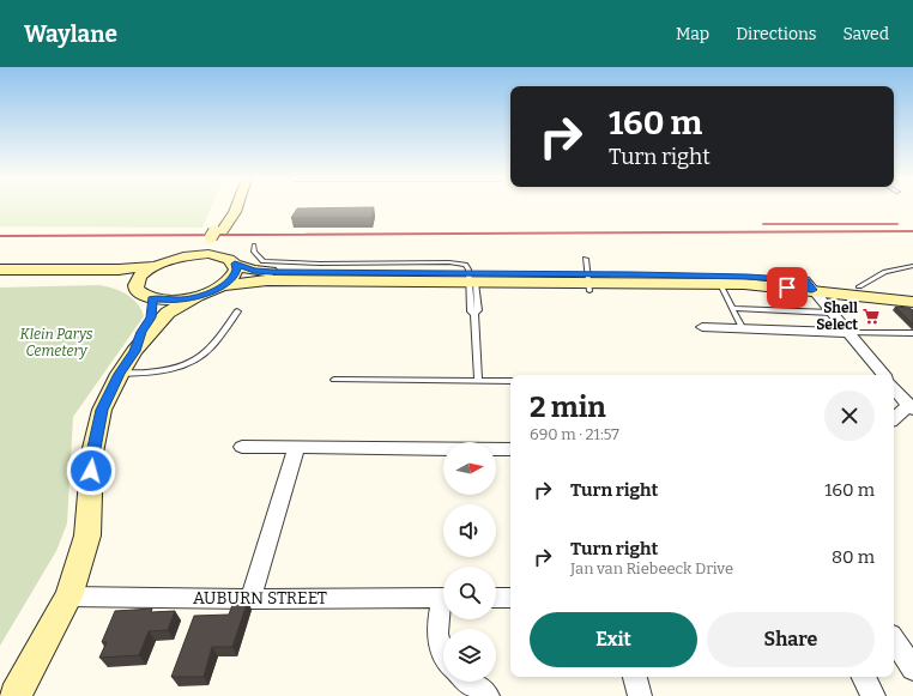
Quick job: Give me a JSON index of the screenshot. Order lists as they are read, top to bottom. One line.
{"streets":{"street":["AUBURN STREET"]},"parks":["Klein Parys Cemetery"],"places":{"supermarket":["Shell Select"]},"north":"right","page":{"header":"Waylane","nav":["Map","Directions","Saved"],"turn":["160 m","Turn right"],"heading":["2 min","690 m · 21:57"],"list":[{"name":"Turn right","value":"160 m"},{"name":"Turn right","note":"Jan van Riebeeck Drive","value":"80 m"}],"buttons":["Exit","Share"]}}
